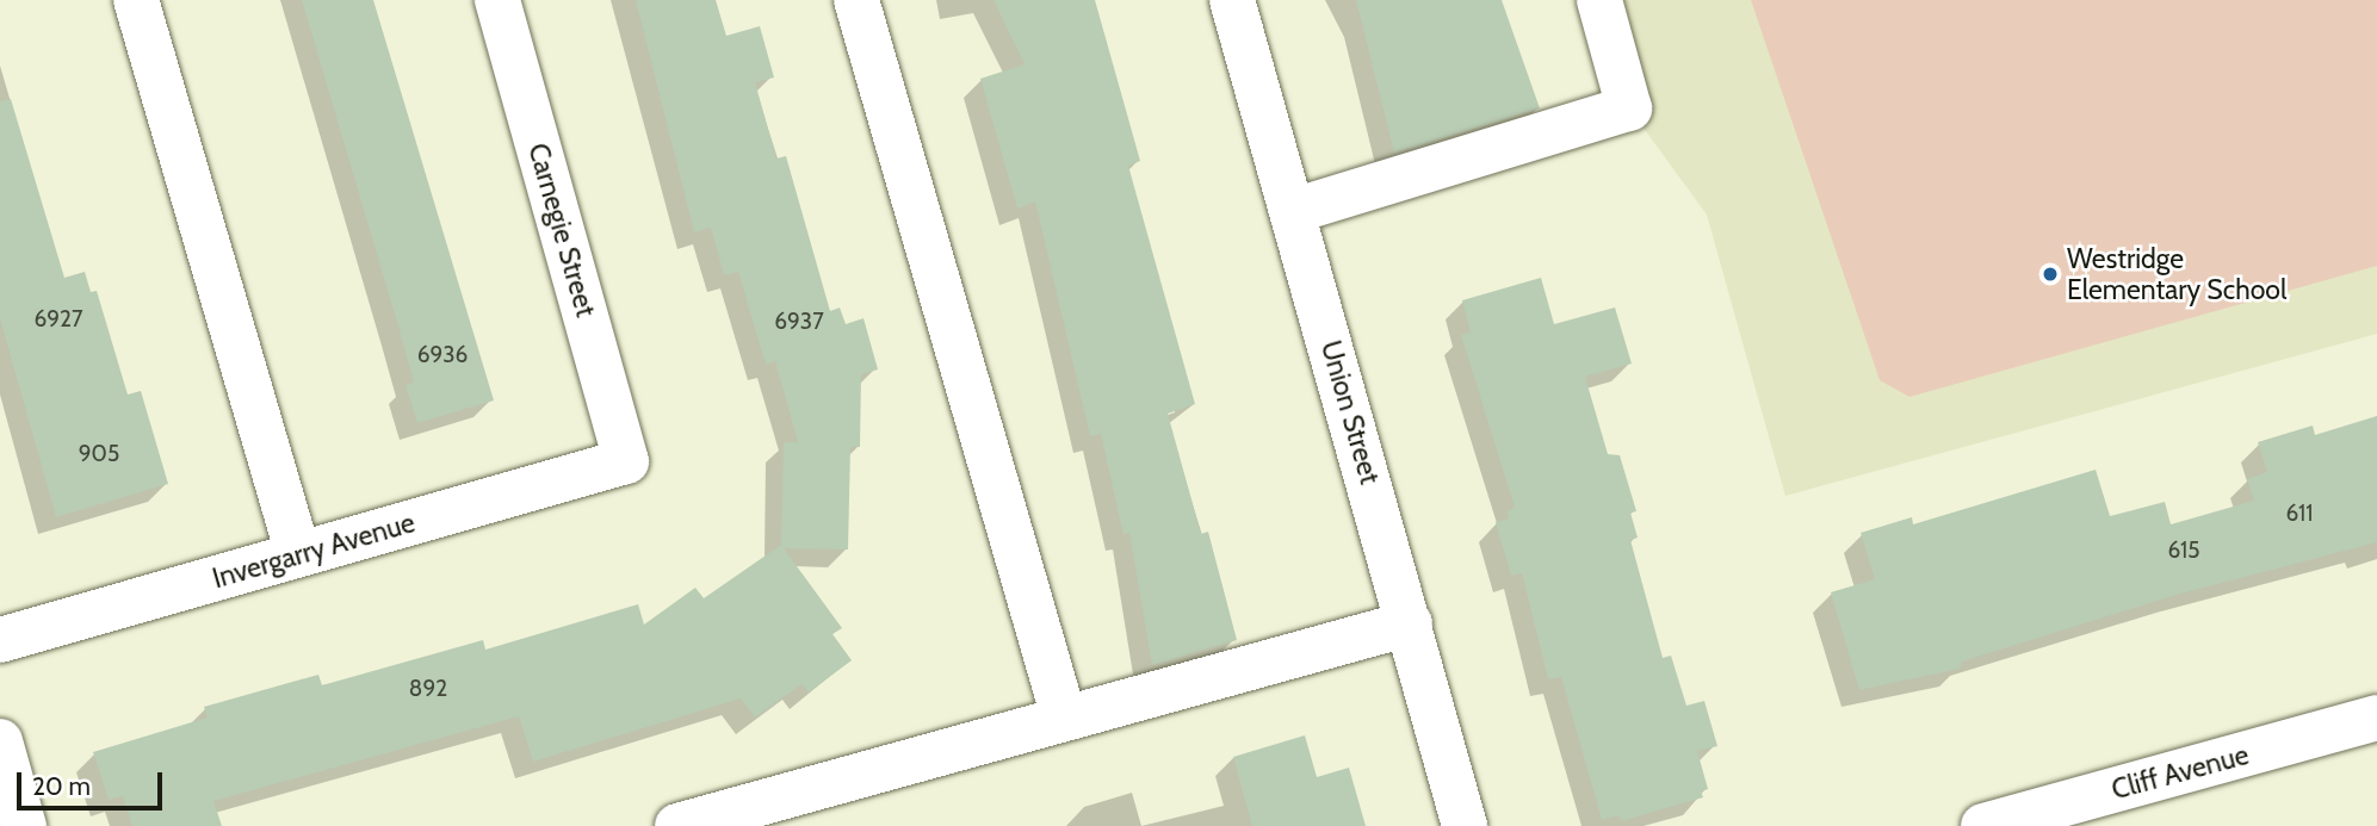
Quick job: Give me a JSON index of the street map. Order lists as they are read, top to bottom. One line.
{"streets":{"street":["Carnegie Street","Union Street","Invergarry Avenue","Cliff Avenue"]},"crossings":[["Carnegie Street","Invergarry Avenue"]],"places":["Westridge Elementary School"],"house_numbers":["6927","6937","6936","905","611","615","892"],"scale_bar":"20 m"}
